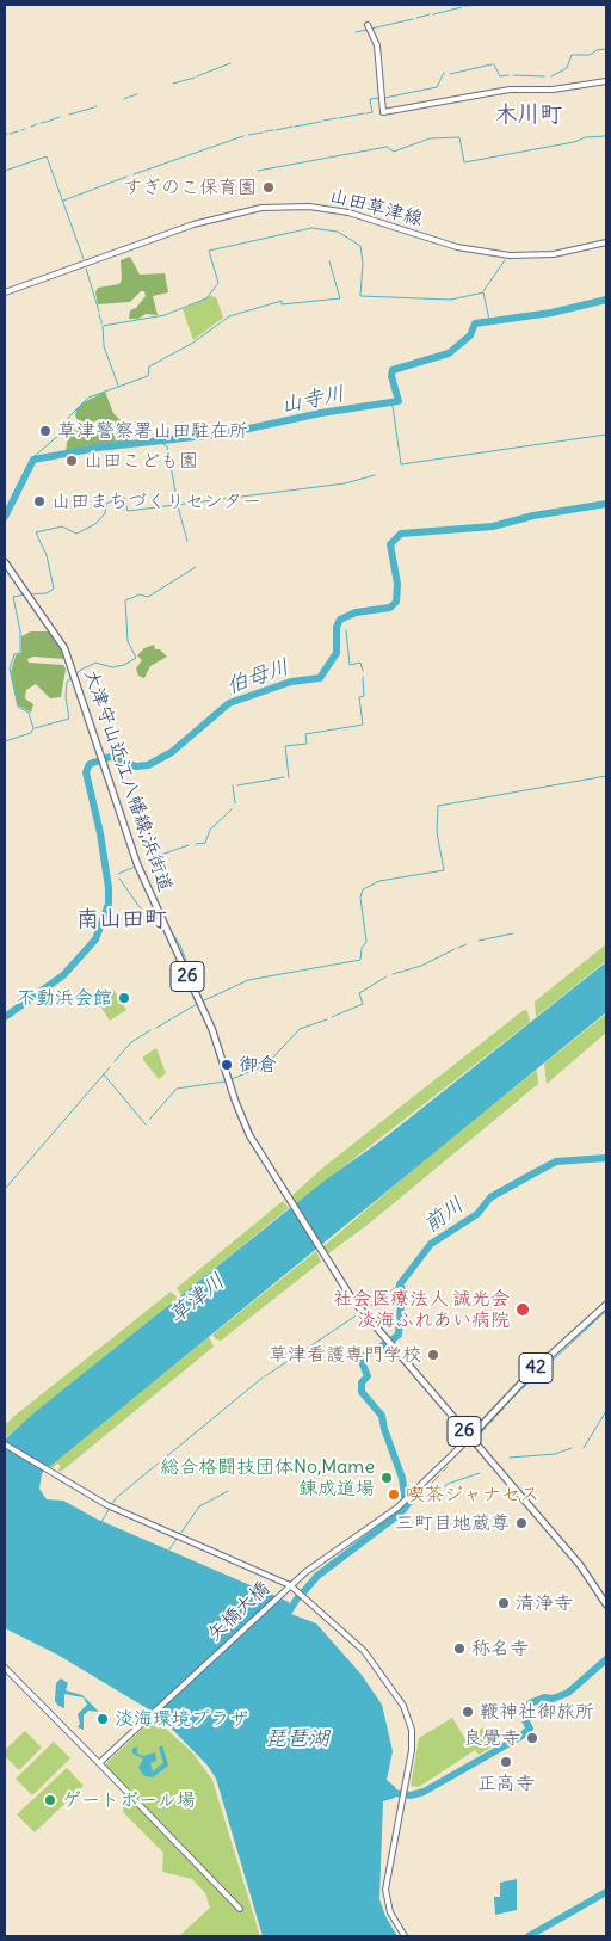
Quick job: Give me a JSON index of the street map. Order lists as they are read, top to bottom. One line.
{"streets":{"main road":["大津守山近江八幡線;浜街道","26","42"],"street":["山田草津線","矢橋大橋"]},"crossings":[["大津守山近江八幡線;浜街道","42"],["大津守山近江八幡線;浜街道","矢橋大橋"],["42","矢橋大橋"]],"districts":["木川町","南山田町"],"water":["山寺川","伯母川","前川","草津川","琵琶湖"],"places":["すぎのこ保育園","草津警察署山田駐在所","山田こども園","山田まちづくりセンター","不動浜会館","御倉","社会医療法人 誠光会 淡海ふれあい病院","草津看護専門学校","総合格闘技団体No,Mame 錬成道場","喫茶ジャナセス","三町目地蔵尊","清浄寺","称名寺","鞭神社御旅所","淡海環境プラザ","良覺寺","正高寺","ゲートボール場"]}
